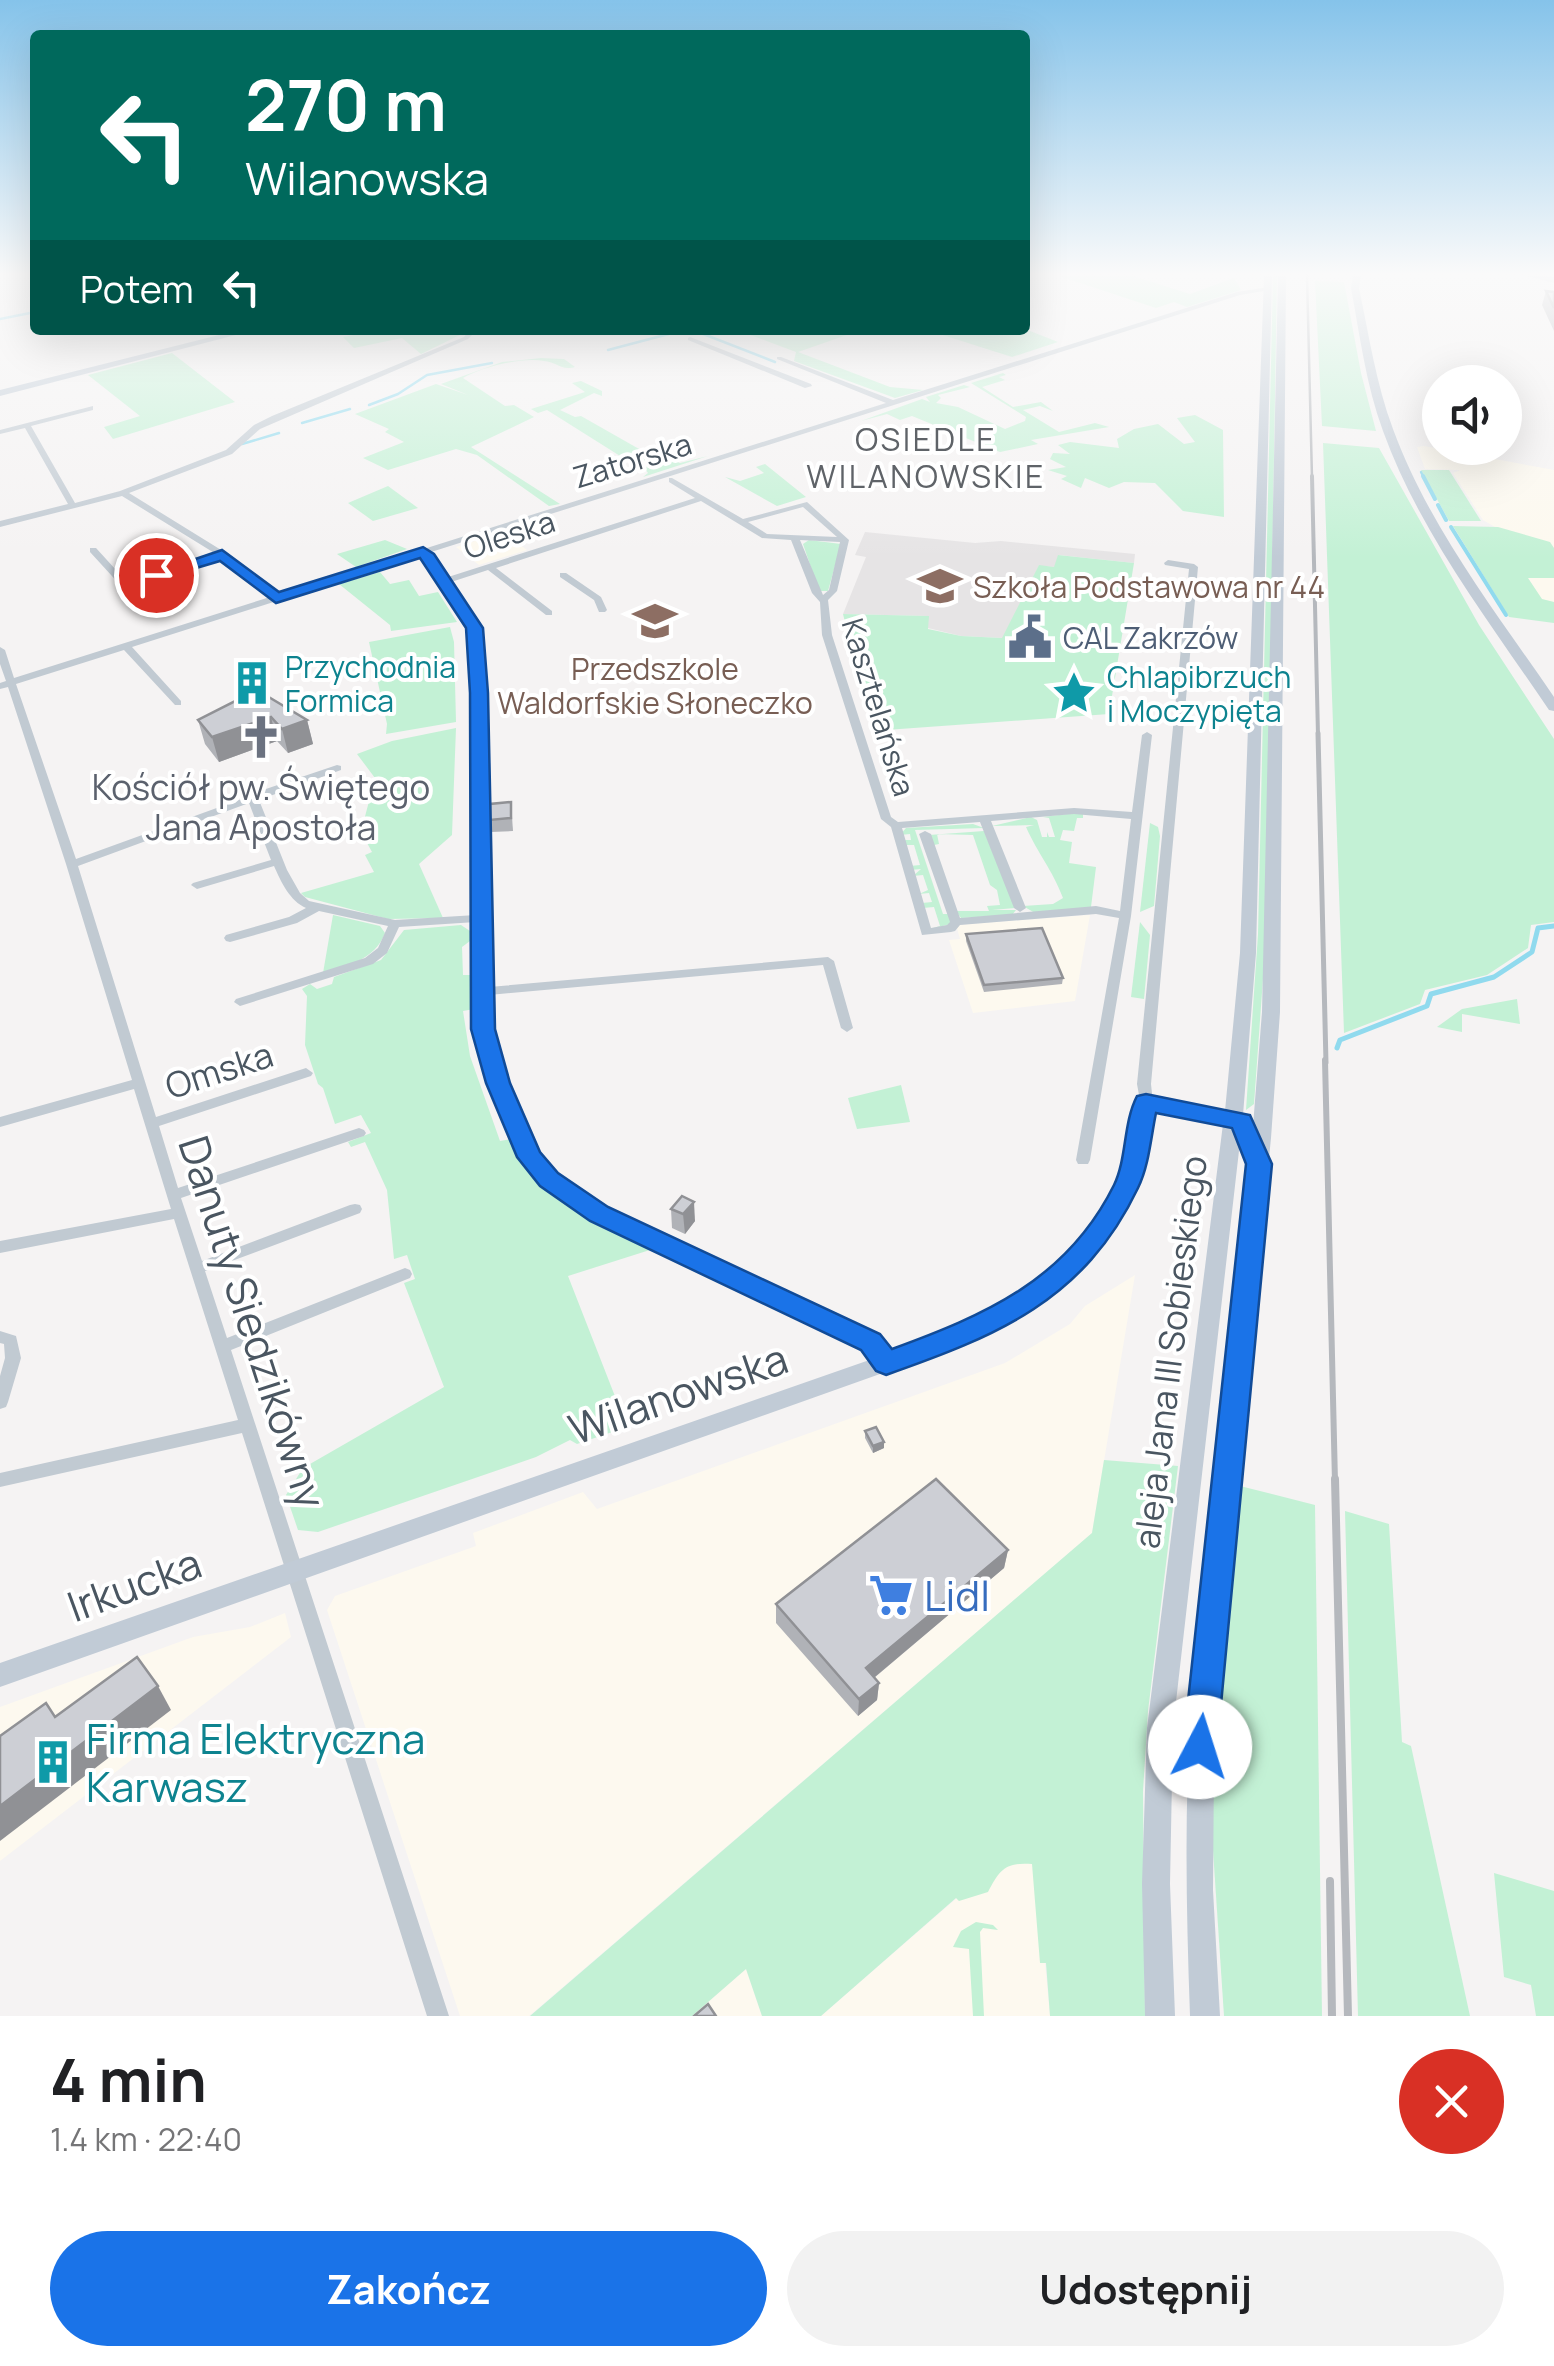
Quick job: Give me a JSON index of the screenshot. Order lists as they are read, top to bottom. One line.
{"streets":{"main road":["aleja Jana III Sobieskiego","Wilanowska","Irkucka"],"street":["Zatorska","Oleska","Kasztelańska","Omska","Danuty Siedzikówny"]},"crossings":[["Zatorska","Danuty Siedzikówny"],["Omska","Danuty Siedzikówny"],["Danuty Siedzikówny","Wilanowska"],["Danuty Siedzikówny","Irkucka"],["Wilanowska","Irkucka"]],"districts":["OSIEDLE WILANOWSKIE"],"places":{"school or university":["Szkoła Podstawowa nr 44","Przedszkole Waldorfskie Słoneczko"],"public building":["CAL Zakrzów"],"building":["Przychodnia Formica","Firma Elektryczna Karwasz"],"place":["Chlapibrzuch i Moczypięta"],"church":["Kościół pw. Świętego Jana Apostoła"],"supermarket":["Lidl"]},"page":{"turn":["270 m","Wilanowska"],"then":"Potem","heading":["4 min","1.4 km · 22:40"],"buttons":["Zakończ","Udostępnij"]}}
